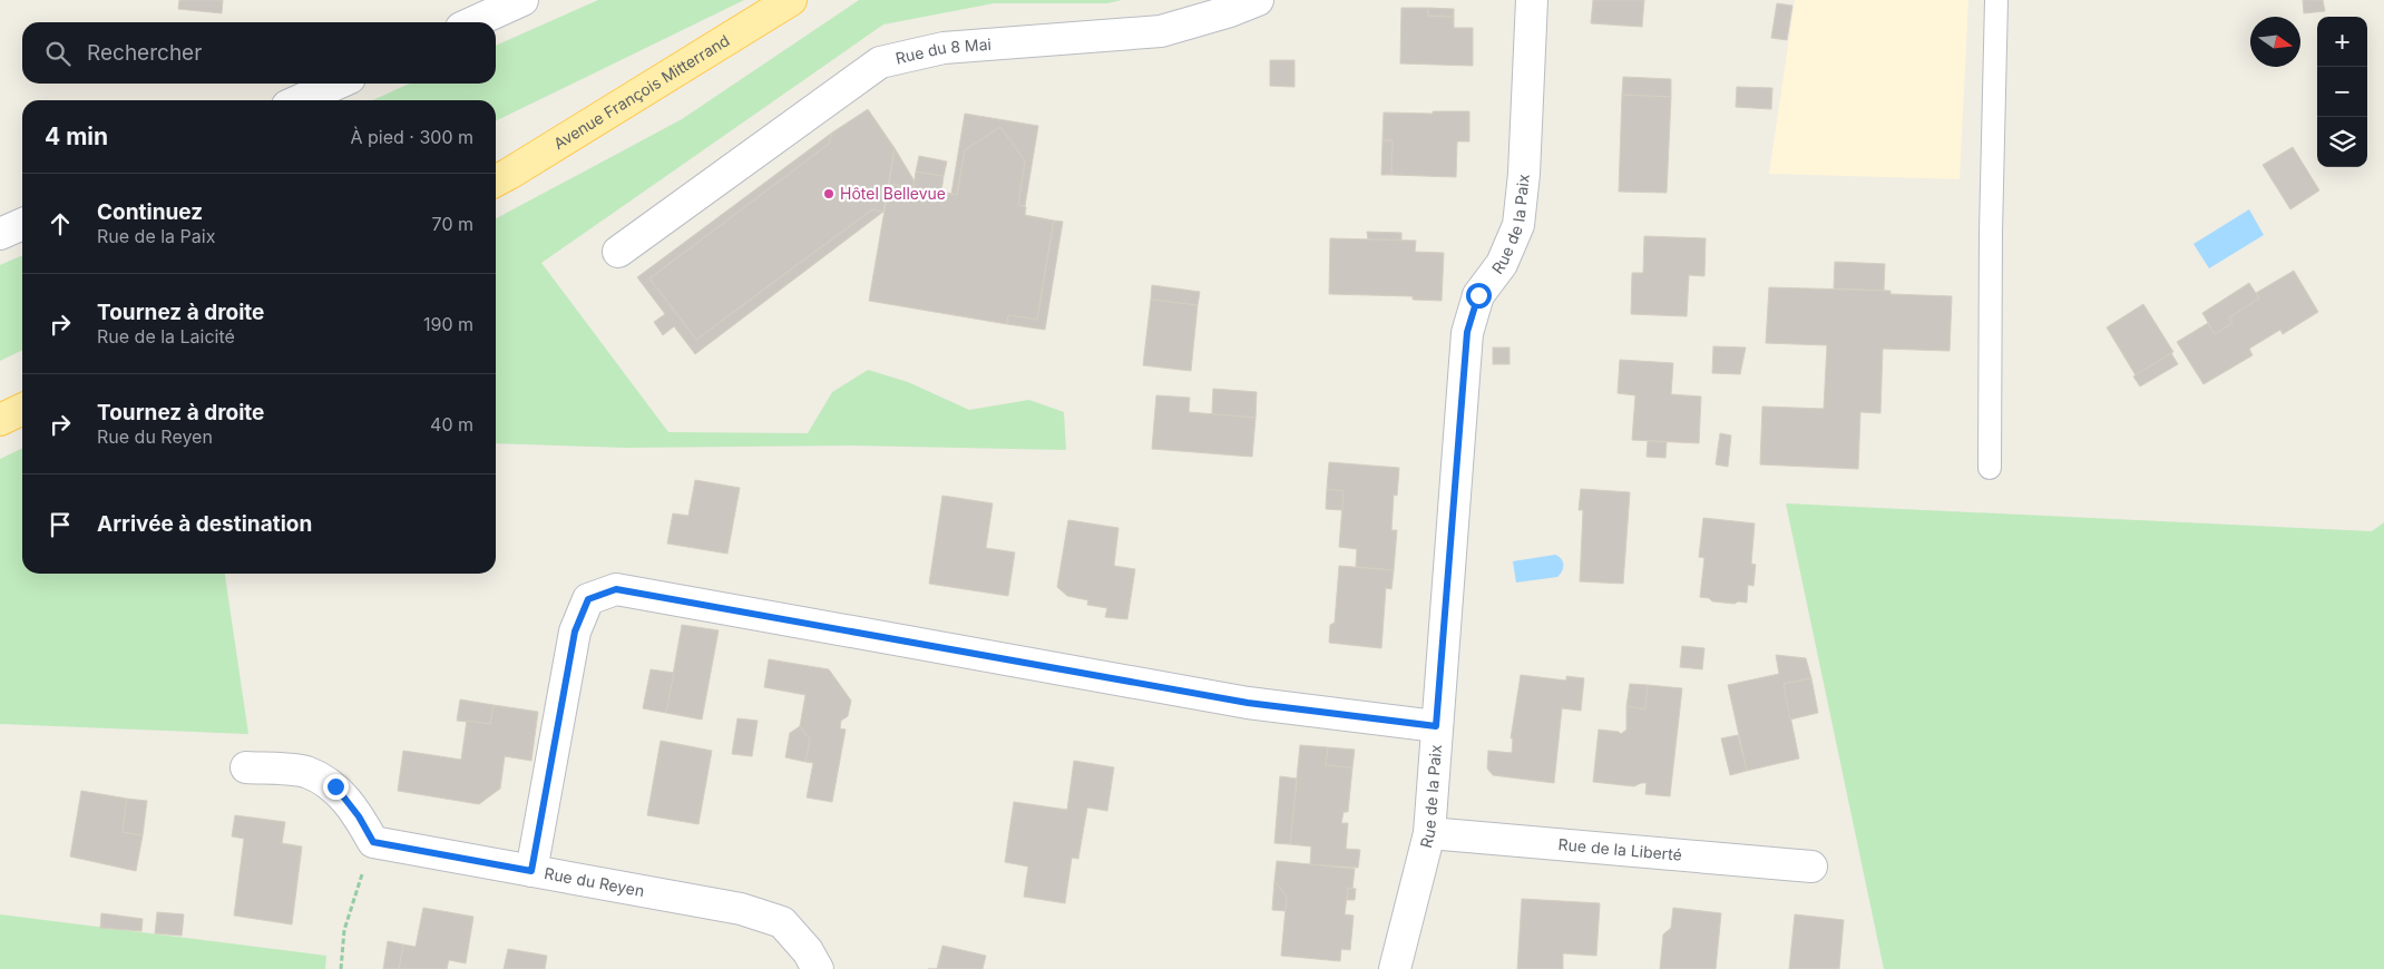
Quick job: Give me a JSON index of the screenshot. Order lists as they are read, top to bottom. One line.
{"streets":{"main road":["Avenue François Mitterrand"],"street":["Rue du 8 Mai","Rue de la Paix","Rue de la Liberté","Rue du Reyen"]},"crossings":[["Rue de la Paix","Rue de la Liberté"]],"places":["Hôtel Bellevue"],"north":"right","page":{"map_buttons":["+","−"],"search":"Rechercher","heading":["4 min","À pied · 300 m"],"list":[["Continuez","Rue de la Paix","70 m"],["Tournez à droite","Rue de la Laicité","190 m"],["Tournez à droite","Rue du Reyen","40 m"],"Arrivée à destination"]}}
